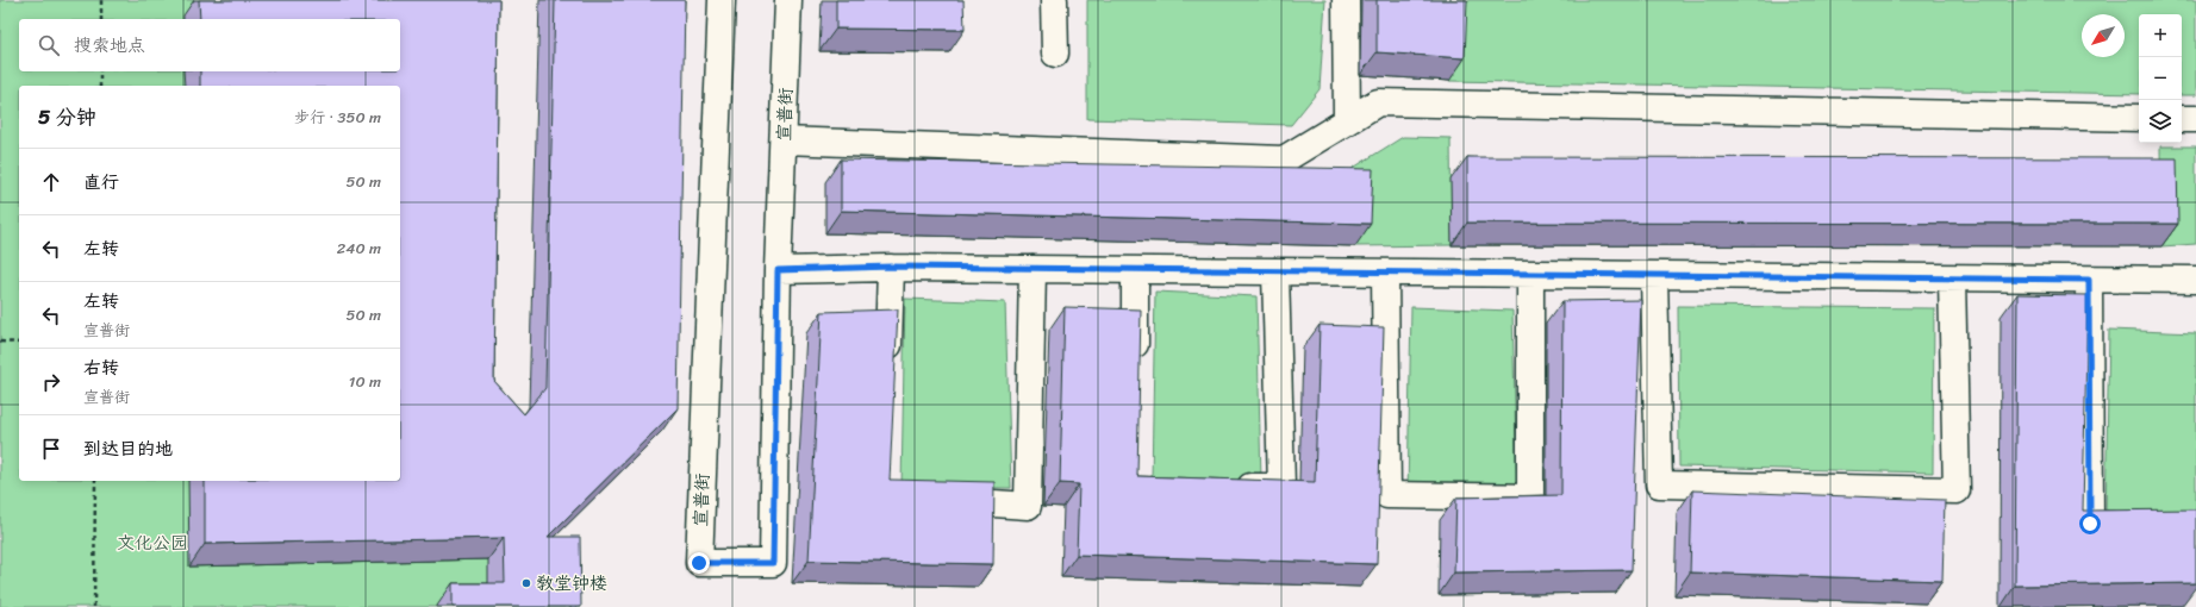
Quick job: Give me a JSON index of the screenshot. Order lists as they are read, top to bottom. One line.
{"streets":{"street":["宣普街"]},"parks":["文化公园"],"places":["教堂钟楼"],"north":"bottom left","page":{"map_buttons":["+","−"],"search":"搜索地点","heading":["5 分钟","步行 · 350 m"],"list":[["直行","50 m"],["左转","240 m"],["左转","宣普街","50 m"],["右转","宣普街","10 m"],"到达目的地"]}}
